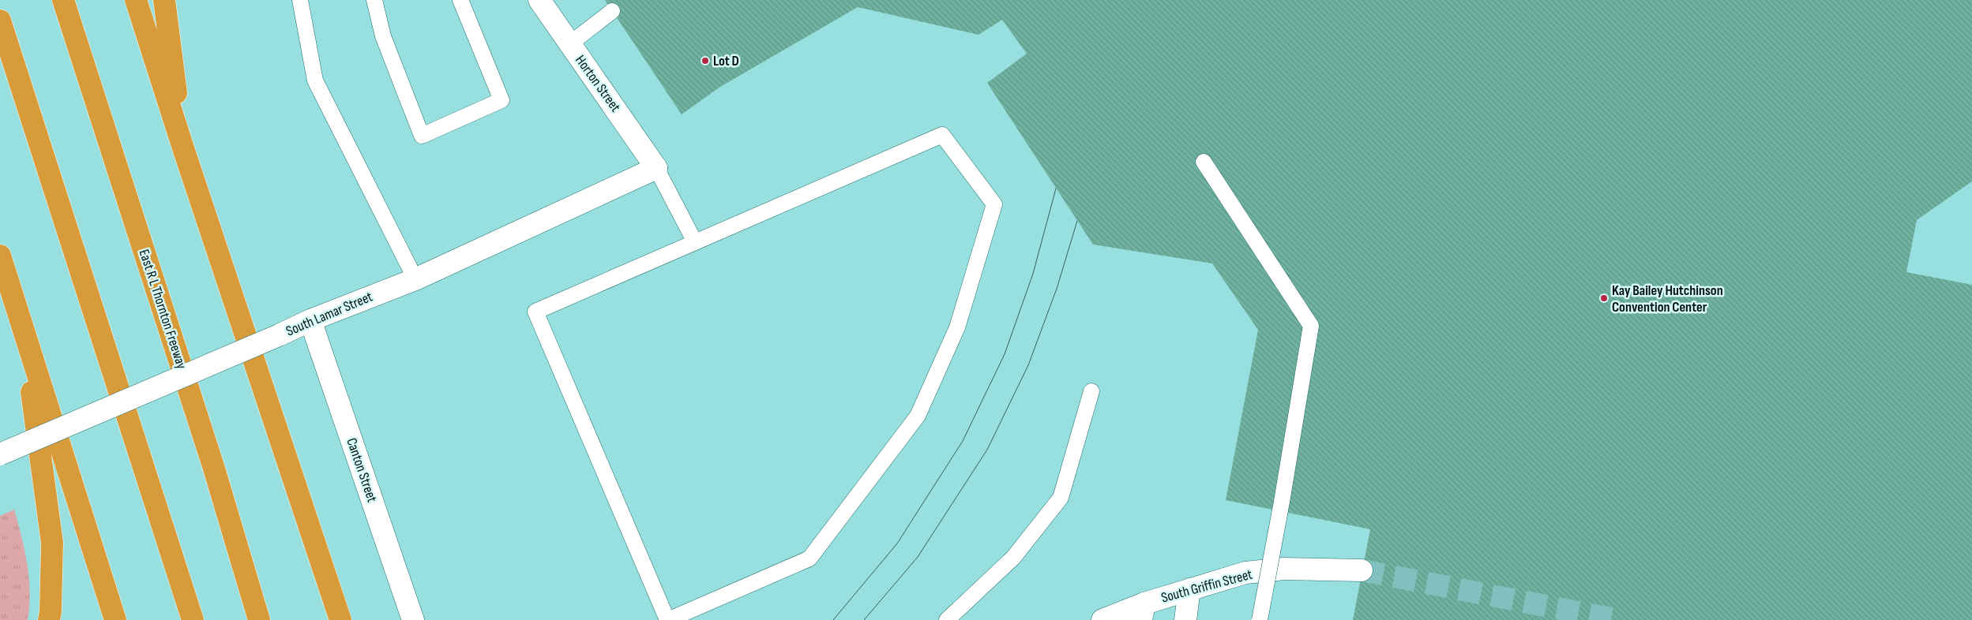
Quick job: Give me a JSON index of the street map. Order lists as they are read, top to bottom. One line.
{"streets":{"highway":["East R L Thornton Freeway"],"main road":["Horton Street","South Lamar Street","Canton Street","South Griffin Street"]},"crossings":[["Horton Street","South Lamar Street"],["South Lamar Street","Canton Street"]],"places":["Lot D","Kay Bailey Hutchinson Convention Center"]}
